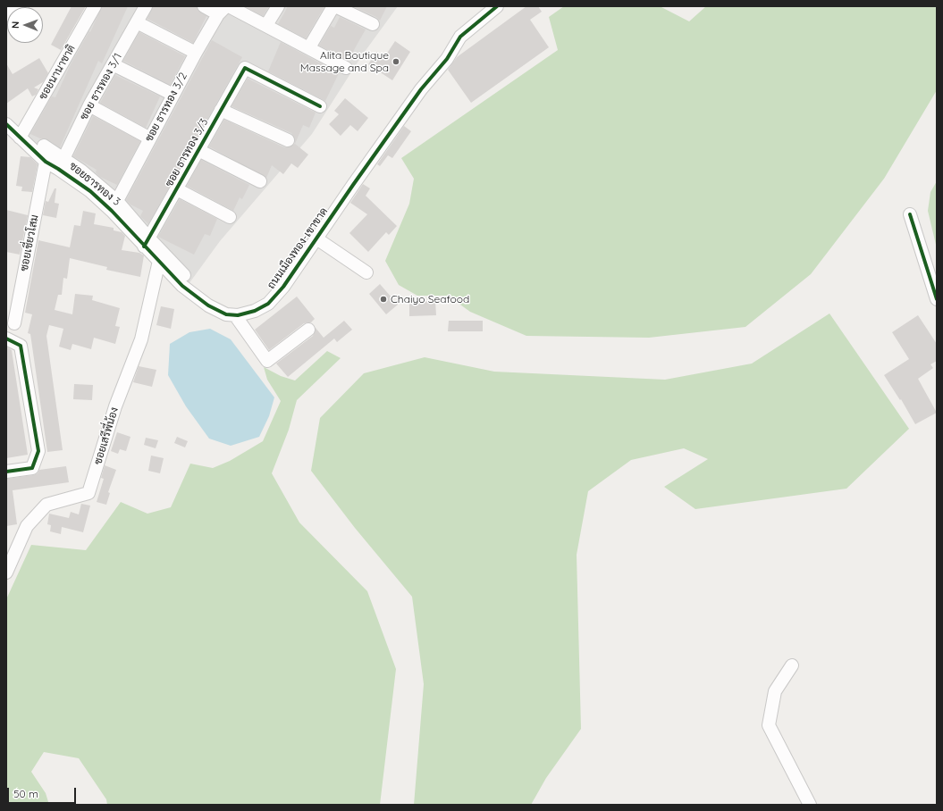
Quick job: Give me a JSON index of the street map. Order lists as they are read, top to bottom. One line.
{"streets":{"street":["ซอยนานาชาติ","ซอย ธารทอง 3/1","ซอย ธารทอง 3/2","ซอย ธารทอง 3/3","ซอยธารทอง 3","ซอยเชี่ยวโสม","ถนนเมืองทอง-เขาขาด","ซอยเสรีพี่น้อง"]},"crossings":[["ซอยนานาชาติ","ถนนเมืองทอง-เขาขาด"],["ซอย ธารทอง 3/1","ซอยธารทอง 3"],["ซอย ธารทอง 3/1","ถนนเมืองทอง-เขาขาด"],["ซอย ธารทอง 3/2","ถนนเมืองทอง-เขาขาด"],["ซอย ธารทอง 3/3","ถนนเมืองทอง-เขาขาด"],["ซอยธารทอง 3","ถนนเมืองทอง-เขาขาด"],["ซอยเชี่ยวโสม","ถนนเมืองทอง-เขาขาด"],["ถนนเมืองทอง-เขาขาด","ซอยเสรีพี่น้อง"]],"places":["Alita Boutique Massage and Spa","Chaiyo Seafood"],"scale_bar":"50 m","north":"left"}
